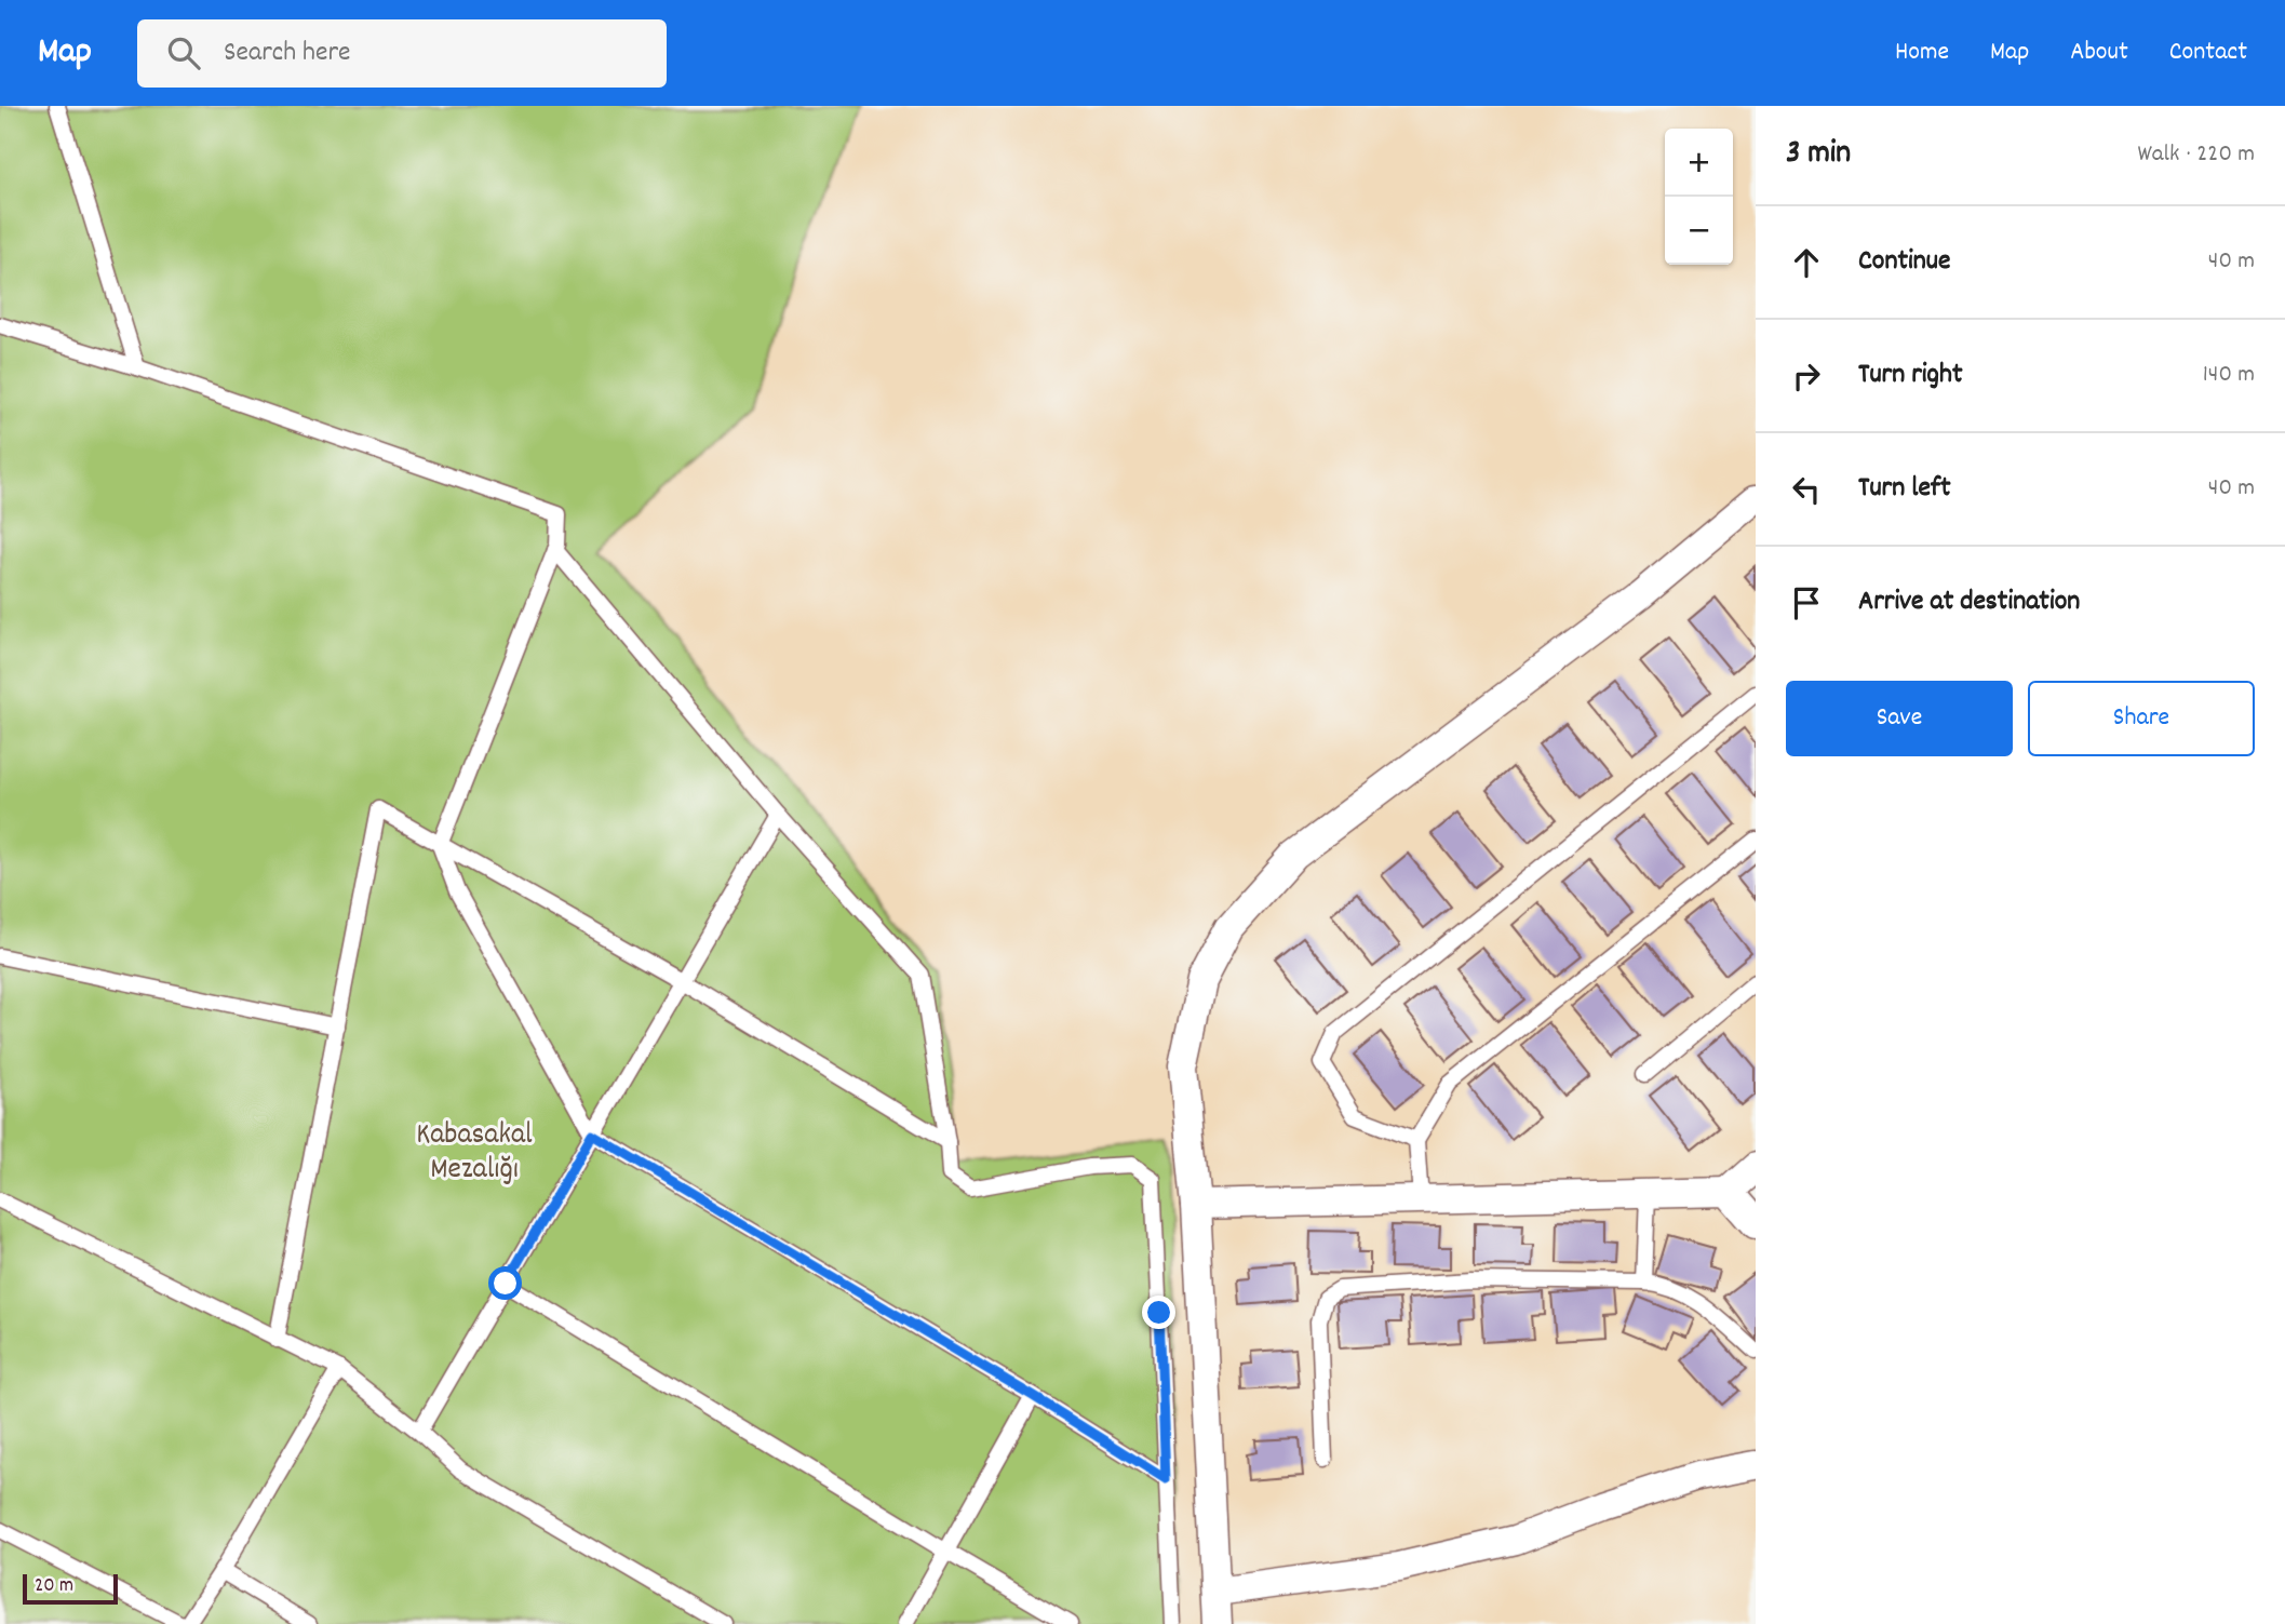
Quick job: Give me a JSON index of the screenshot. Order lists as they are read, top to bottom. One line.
{"parks":["Kabasakal Mezalığı"],"scale_bar":"20 m","page":{"header":"Map","search":"Search here","nav":["Home","Map","About","Contact"],"heading":["3 min","Walk · 220 m"],"map_buttons":["+","−"],"list":[["Continue","40 m"],["Turn right","140 m"],["Turn left","40 m"],"Arrive at destination"],"buttons":["Save","Share"],"scale":"20 m"}}
